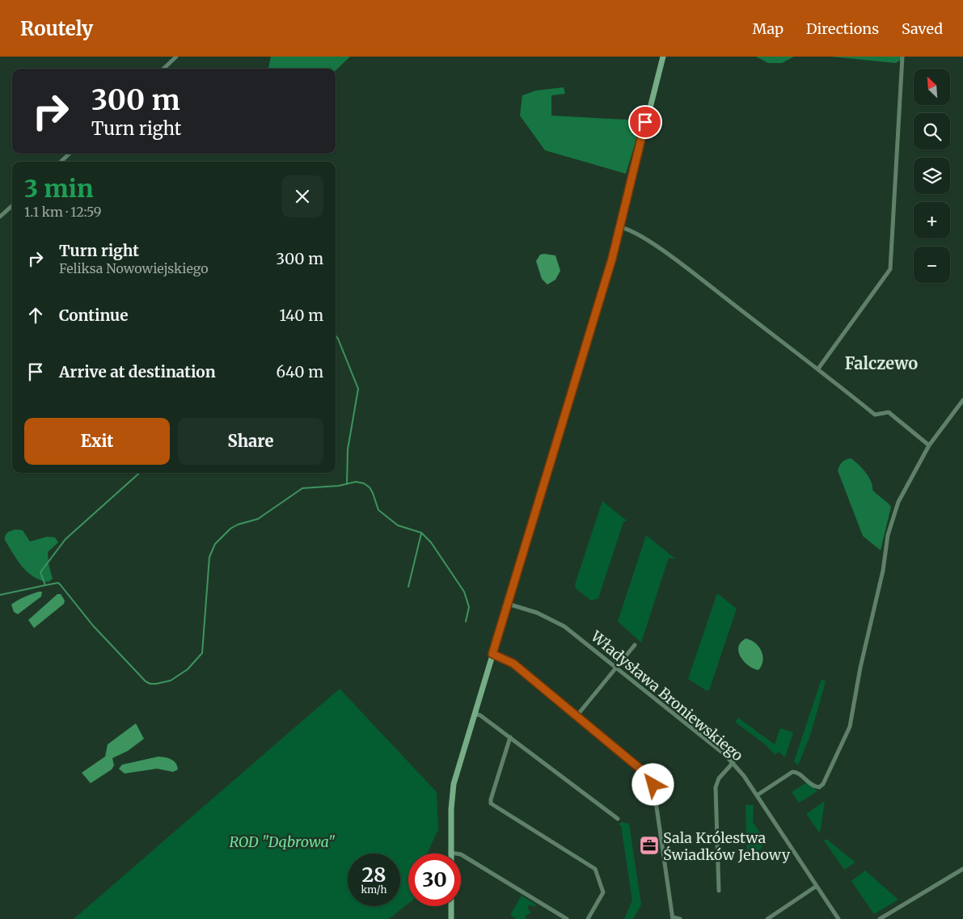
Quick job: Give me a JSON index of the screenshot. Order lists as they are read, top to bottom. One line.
{"streets":{"street":["Władysława Broniewskiego"]},"districts":["Falczewo"],"parks":["ROD \"Dąbrowa\""],"places":{"office":["Sala Królestwa Świadków Jehowy"]},"north":"top left","page":{"header":"Routely","nav":["Map","Directions","Saved"],"map_buttons":["+","−"],"turn":["300 m","Turn right"],"heading":["3 min","1.1 km · 12:59"],"list":[{"name":"Turn right","note":"Feliksa Nowowiejskiego","value":"300 m"},{"name":"Continue","value":"140 m"},{"name":"Arrive at destination","value":"640 m"}],"buttons":["Exit","Share"],"speed":"28 km/h","limit":"30"}}
